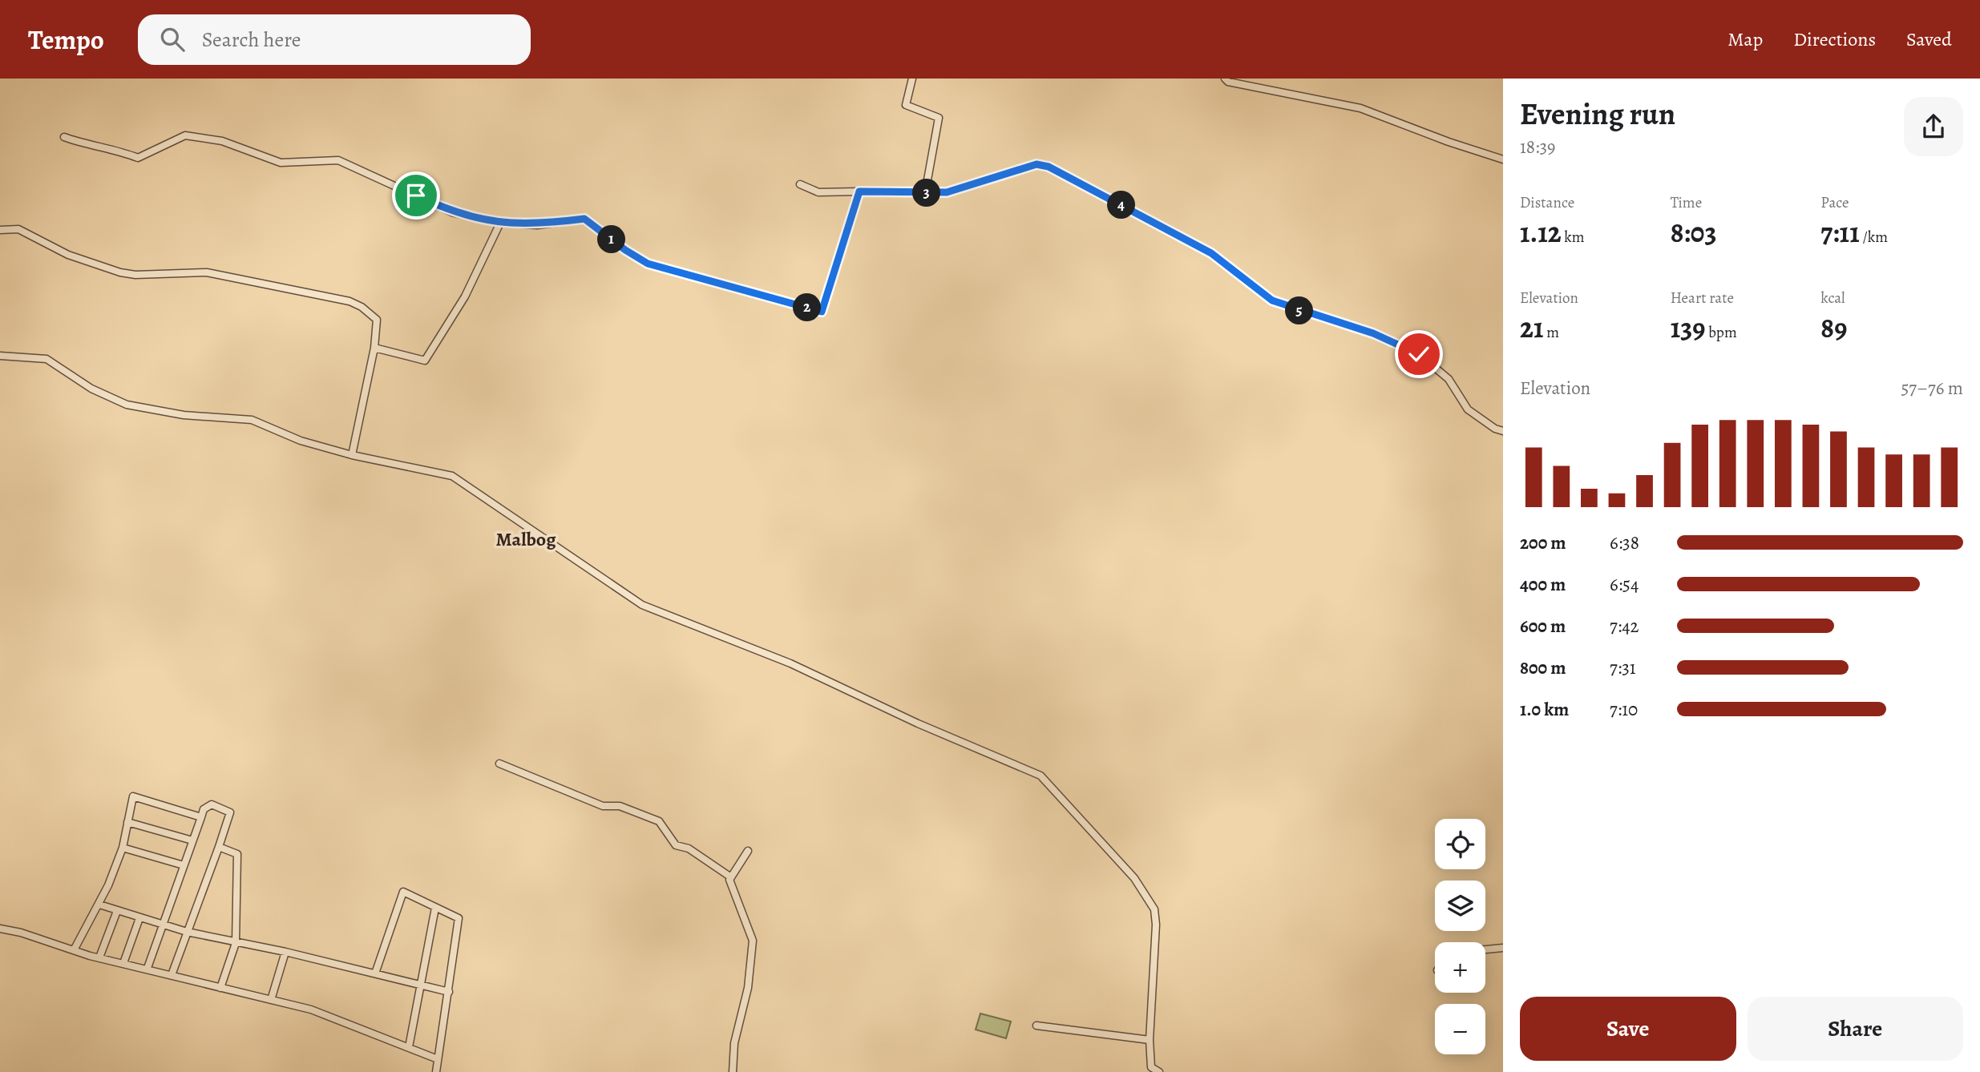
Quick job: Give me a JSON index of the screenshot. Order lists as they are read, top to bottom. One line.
{"districts":["Malbog"],"page":{"header":"Tempo","search":"Search here","nav":["Map","Directions","Saved"],"heading":["Evening run","18:39"],"stats":[["Distance","1.12 km"],["Time","8:03"],["Pace","7:11 /km"],["Elevation","21 m"],["Heart rate","139 bpm"],["kcal","89"]],"pins":["3","4","1","2","5"],"chart":["Elevation","57–76 m"],"list":[{"name":"200 m","note":"6:38"},{"name":"400 m","note":"6:54"},{"name":"600 m","note":"7:42"},{"name":"800 m","note":"7:31"},{"name":"1.0 km","note":"7:10"}],"map_buttons":["+","−"],"buttons":["Save","Share"]}}
